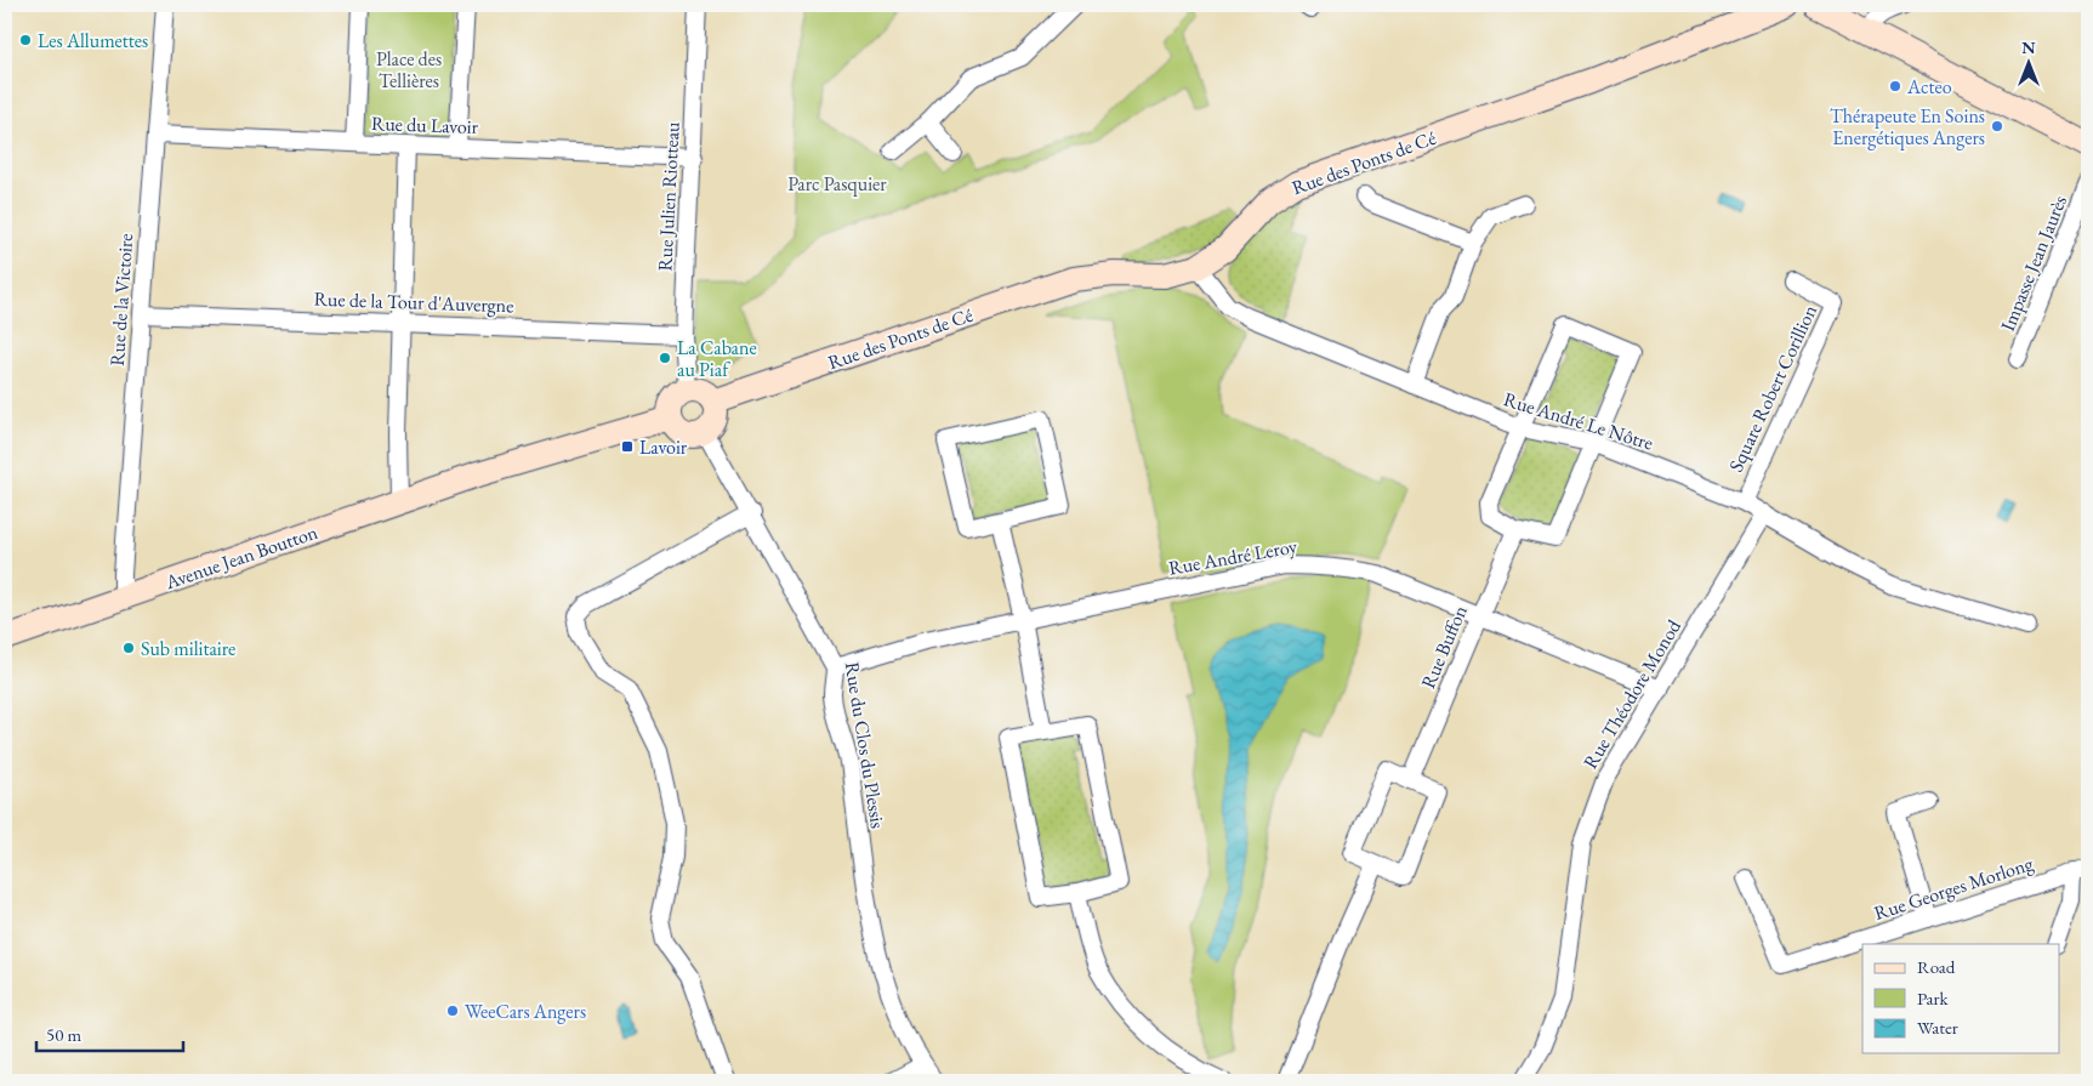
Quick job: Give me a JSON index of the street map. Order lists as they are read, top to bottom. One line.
{"streets":{"street":["Rue du Lavoir","Rue des Ponts de Cé","Rue Julien Riotteau","Impasse Jean Jaurès","Rue de la Victoire","Rue de la Tour d'Auvergne","Square Robert Corillion","Rue André Le Nôtre","Avenue Jean Boutton","Rue André Leroy","Rue Buffon","Rue Théodore Monod","Rue du Clos du Plessis","Rue Georges Morlong"]},"crossings":[["Rue du Lavoir","Rue Julien Riotteau"],["Rue du Lavoir","Rue de la Victoire"],["Rue des Ponts de Cé","Rue Julien Riotteau"],["Rue des Ponts de Cé","Rue André Le Nôtre"],["Rue des Ponts de Cé","Avenue Jean Boutton"],["Rue des Ponts de Cé","Rue du Clos du Plessis"],["Rue Julien Riotteau","Rue de la Tour d'Auvergne"],["Rue Julien Riotteau","Avenue Jean Boutton"],["Rue Julien Riotteau","Rue du Clos du Plessis"],["Rue de la Victoire","Rue de la Tour d'Auvergne"],["Rue de la Victoire","Avenue Jean Boutton"],["Square Robert Corillion","Rue André Le Nôtre"],["Rue André Le Nôtre","Rue Théodore Monod"],["Avenue Jean Boutton","Rue du Clos du Plessis"],["Rue André Leroy","Rue Buffon"],["Rue André Leroy","Rue Théodore Monod"],["Rue André Leroy","Rue du Clos du Plessis"]],"parks":["Place des Tellières","Parc Pasquier"],"places":{"other":["Les Allumettes","Acteo","Thérapeute En Soins Energétiques Angers","La Cabane au Piaf","Sub militaire","WeeCars Angers"],"transit":["Lavoir"]},"legend":["Road","Park","Water"],"scale_bar":"50 m","north":"top"}
